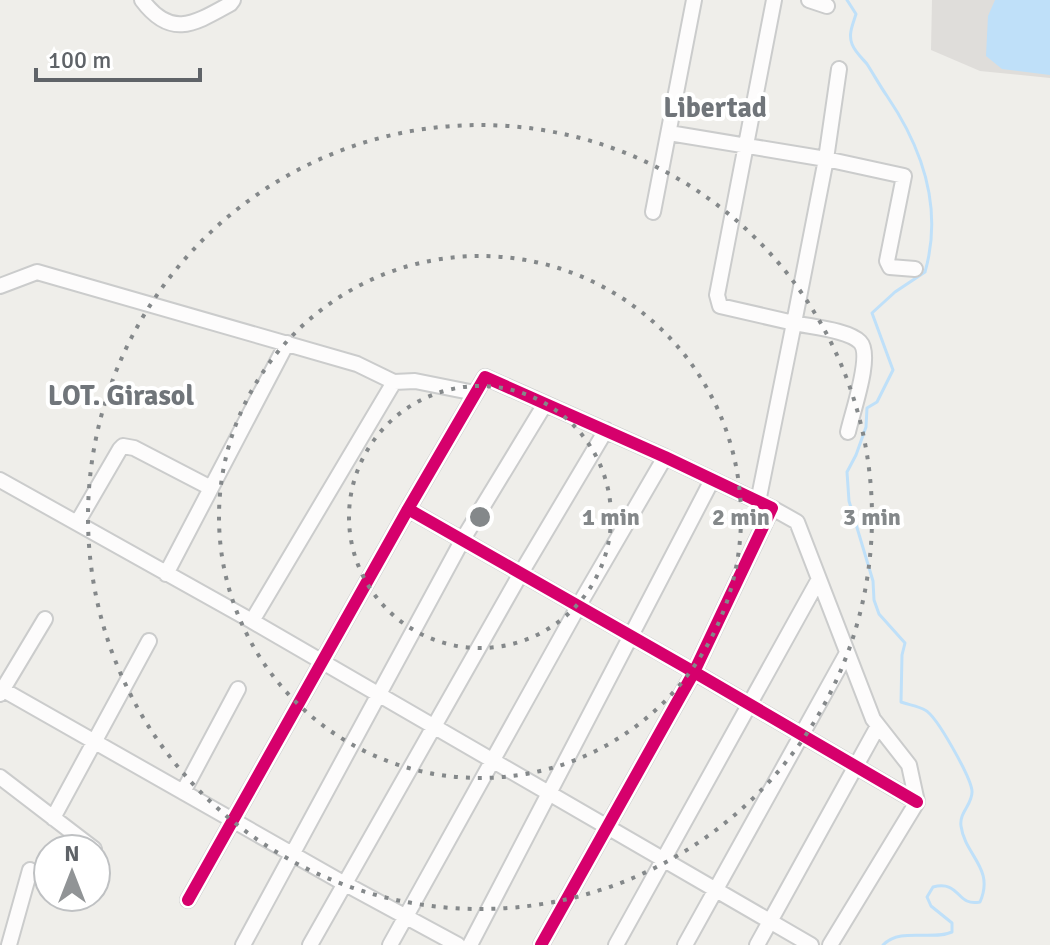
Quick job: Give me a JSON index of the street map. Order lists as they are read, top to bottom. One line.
{"districts":["Libertad","LOT. Girasol"],"scale_bar":"100 m","north":"top","rings":["1 min","2 min","3 min"]}
